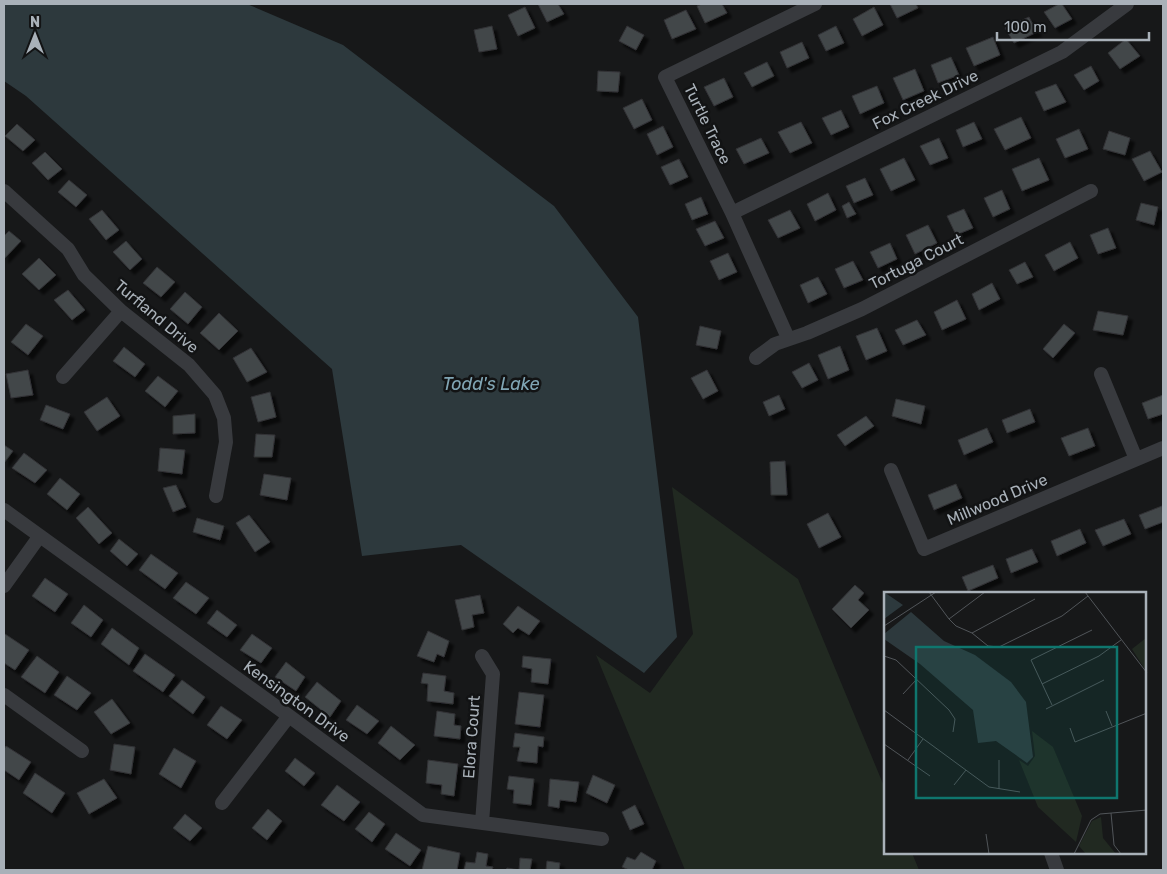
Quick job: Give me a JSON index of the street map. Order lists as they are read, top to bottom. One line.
{"streets":{"street":["Fox Creek Drive","Turtle Trace","Tortuga Court","Turfland Drive","Millwood Drive","Kensington Drive","Elora Court"]},"crossings":[["Fox Creek Drive","Turtle Trace"],["Turtle Trace","Tortuga Court"],["Kensington Drive","Elora Court"]],"water":["Todd's Lake"],"scale_bar":"100 m","north":"top"}
